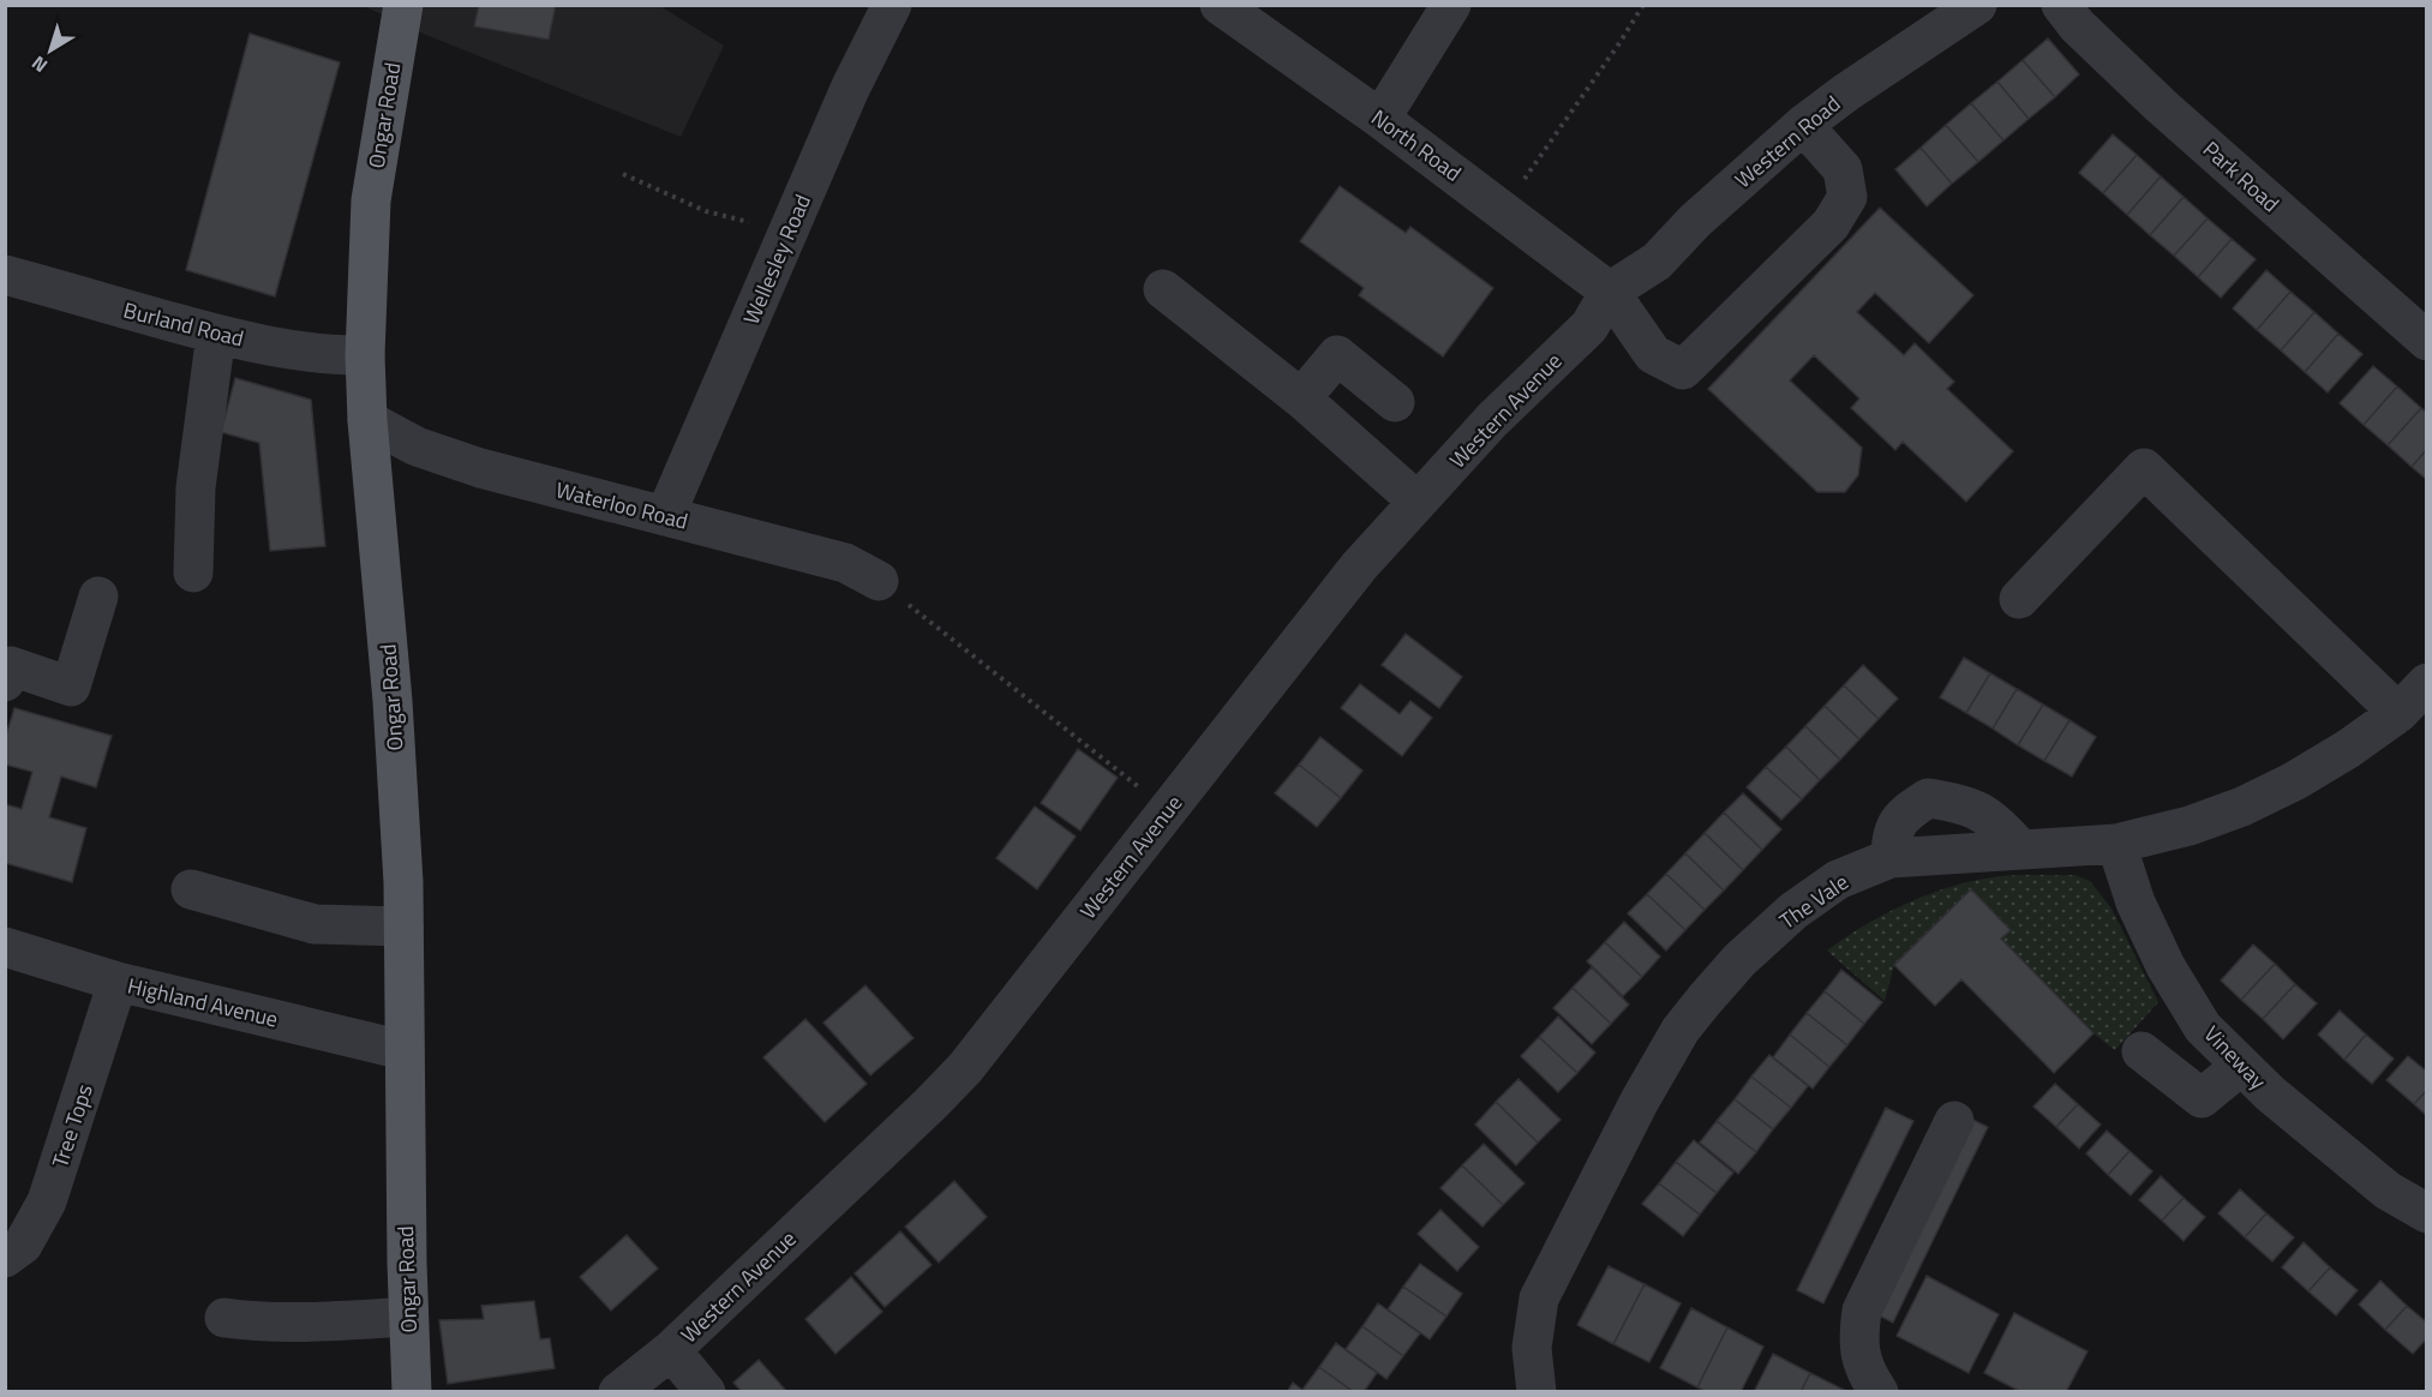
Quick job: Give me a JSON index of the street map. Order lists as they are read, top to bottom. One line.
{"streets":{"main road":["Ongar Road"],"street":["Western Road","North Road","Park Road","Wellesley Road","Burland Road","Western Avenue","Waterloo Road","The Vale","Highland Avenue","Vineway","Tree Tops"]},"crossings":[["Ongar Road","Burland Road"],["Ongar Road","Waterloo Road"],["Ongar Road","Highland Avenue"],["Western Road","North Road"],["Western Road","Western Avenue"],["North Road","Western Avenue"],["Wellesley Road","Waterloo Road"],["The Vale","Vineway"],["Highland Avenue","Tree Tops"]],"north":"bottom left"}
